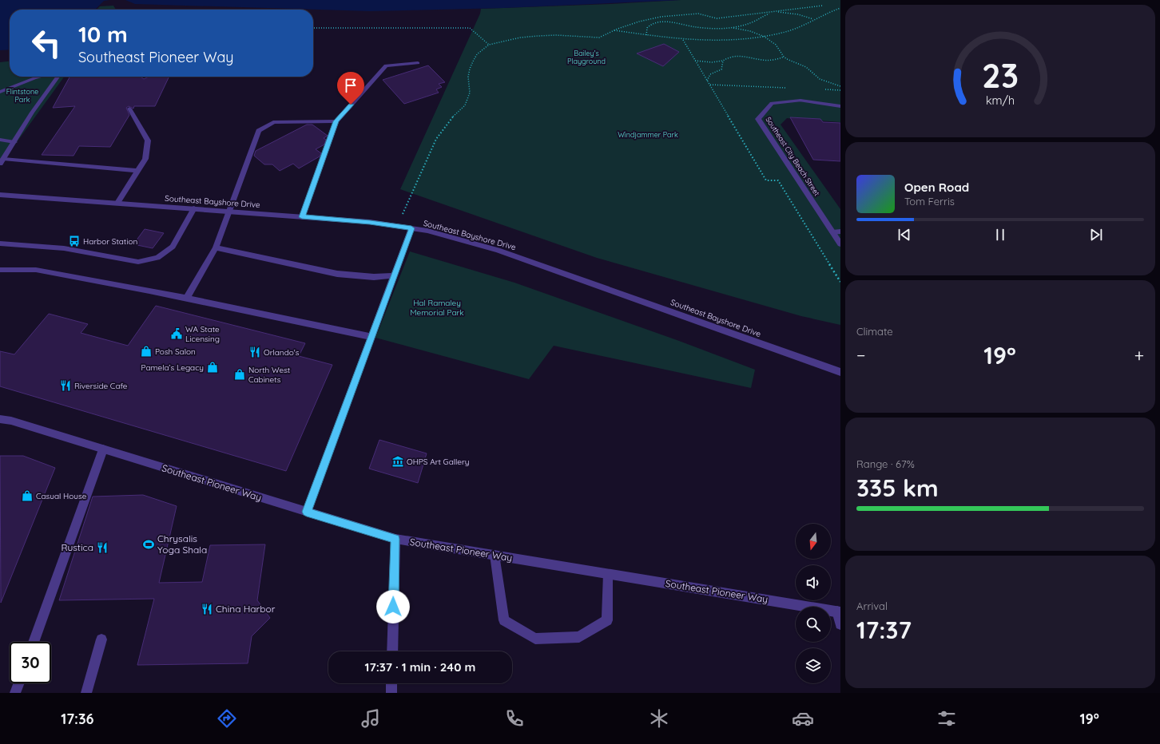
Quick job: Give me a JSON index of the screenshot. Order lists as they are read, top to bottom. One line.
{"streets":{"street":["Southeast City Beach Street","Southeast Bayshore Drive","Southeast Pioneer Way"]},"parks":["Bailey's Playground","Flintstone Park","Windjammer Park","Hal Ramaley Memorial Park"],"places":{"bus stop":["Harbor Station"],"public building":["WA State Licensing"],"shop":["Posh Salon","Pamela’s Legacy","North West Cabinets","Casual House"],"restaurant":["Orlando's","Riverside Cafe","Rustica","China Harbor"],"museum":["OHPS Art Gallery"],"sports":["Chrysalis Yoga Shala"]},"north":"bottom","page":{"turn":["10 m","Southeast Pioneer Way"],"song":["Open Road","Tom Ferris"],"tile":["Climate",["Range · 67%","335 km"],["Arrival","17:37"]],"heat":["−","19°","+"],"limit":"30","trip":"17:37 · 1 min · 240 m","tabs":["17:36","19°"],"gauge":["23","km/h"]}}
